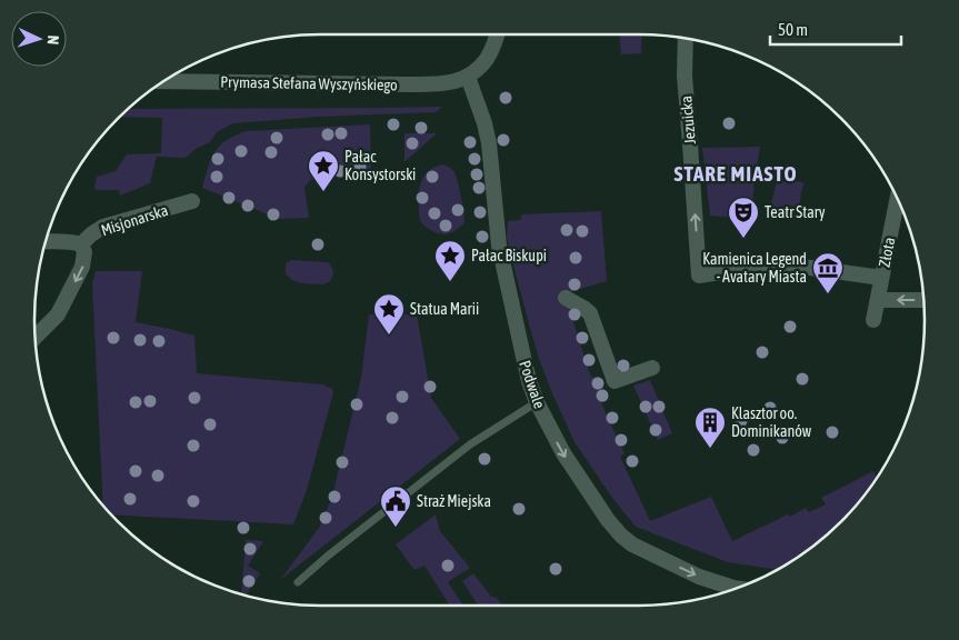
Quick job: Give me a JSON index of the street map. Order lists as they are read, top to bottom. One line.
{"streets":{"street":["Prymasa Stefana Wyszyńskiego","Jezuicka","Misjonarska","Złota","Podwale"]},"crossings":[["Prymasa Stefana Wyszyńskiego","Podwale"],["Jezuicka","Złota"]],"one_way":["Podwale"],"districts":["STARE MIASTO"],"places":{"place":["Pałac Konsystorski","Pałac Biskupi","Statua Marii"],"theatre":["Teatr Stary"],"museum":["Kamienica Legend - Avatary Miasta"],"building":["Klasztor oo. Dominikanów"],"public building":["Straż Miejska"]},"scale_bar":"50 m","north":"right"}
